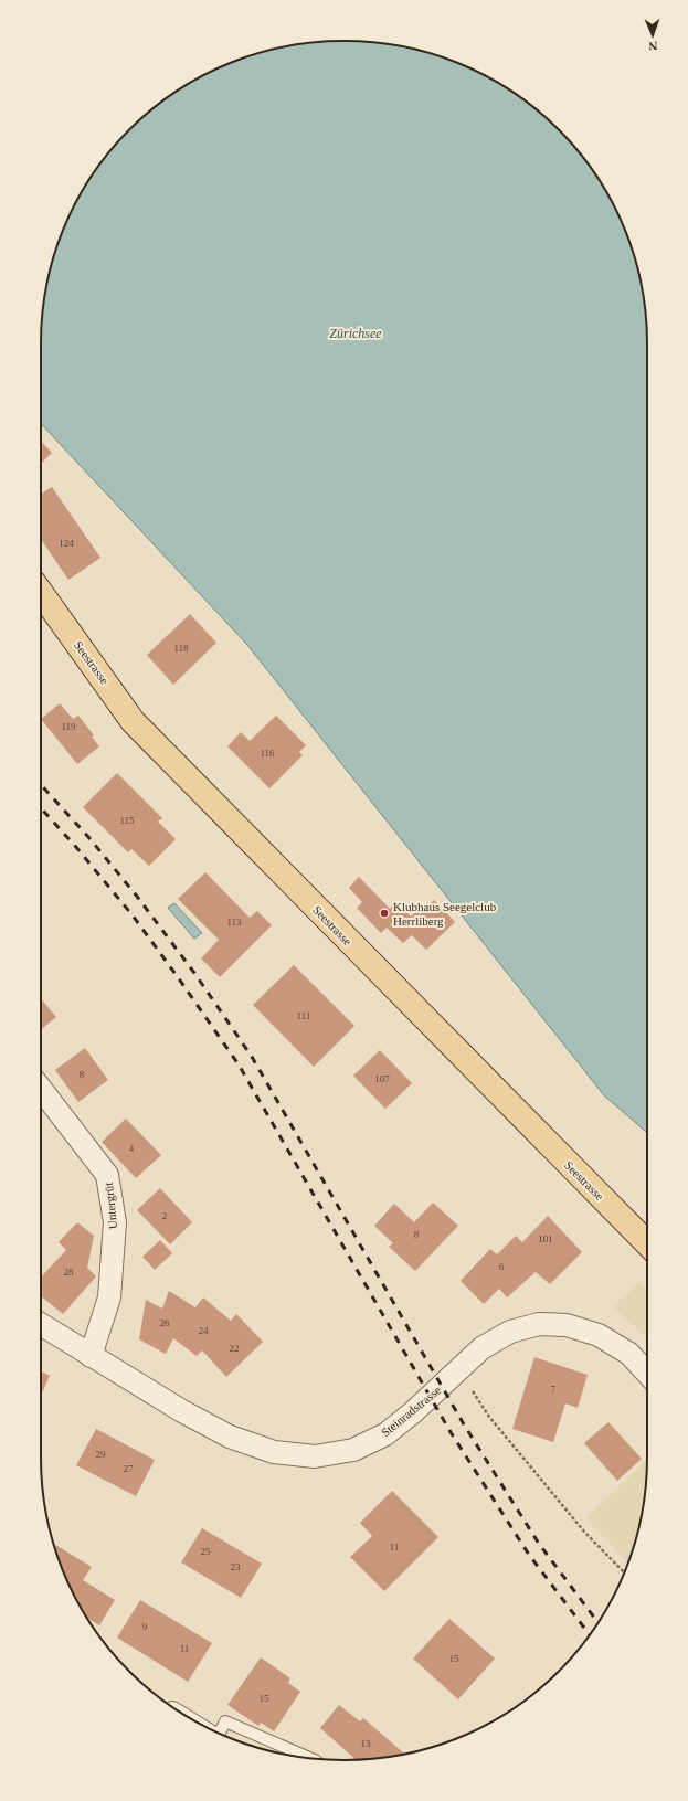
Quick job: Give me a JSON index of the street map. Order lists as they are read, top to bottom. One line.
{"streets":{"main road":["Seestrasse"],"street":["Untergrüt","Steinradstrasse"]},"crossings":[["Untergrüt","Steinradstrasse"]],"water":["Zürichsee"],"places":["Klubhaus Seegelclub Herrliberg"],"house_numbers":["124","118","119","116","115","113","111","8","107","4","2","8","101","6","28","26","24","22","7","29","27","11","25","23","9","11","15","15","13"],"north":"bottom"}
